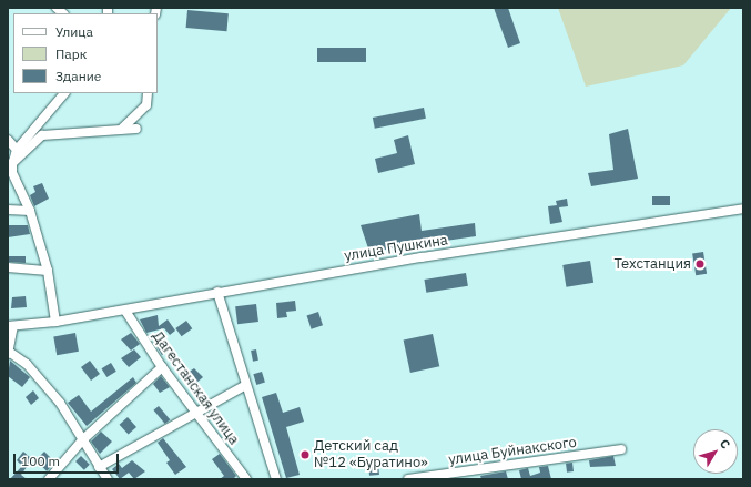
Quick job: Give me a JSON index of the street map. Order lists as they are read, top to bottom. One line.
{"streets":{"street":["улица Пушкина","Дагестанская улица","улица Буйнакского"]},"crossings":[["улица Пушкина","Дагестанская улица"]],"places":["Техстанция","Детский сад №12 «Буратино»"],"legend":["Улица","Парк","Здание"],"scale_bar":"100 m","north":"top right"}
